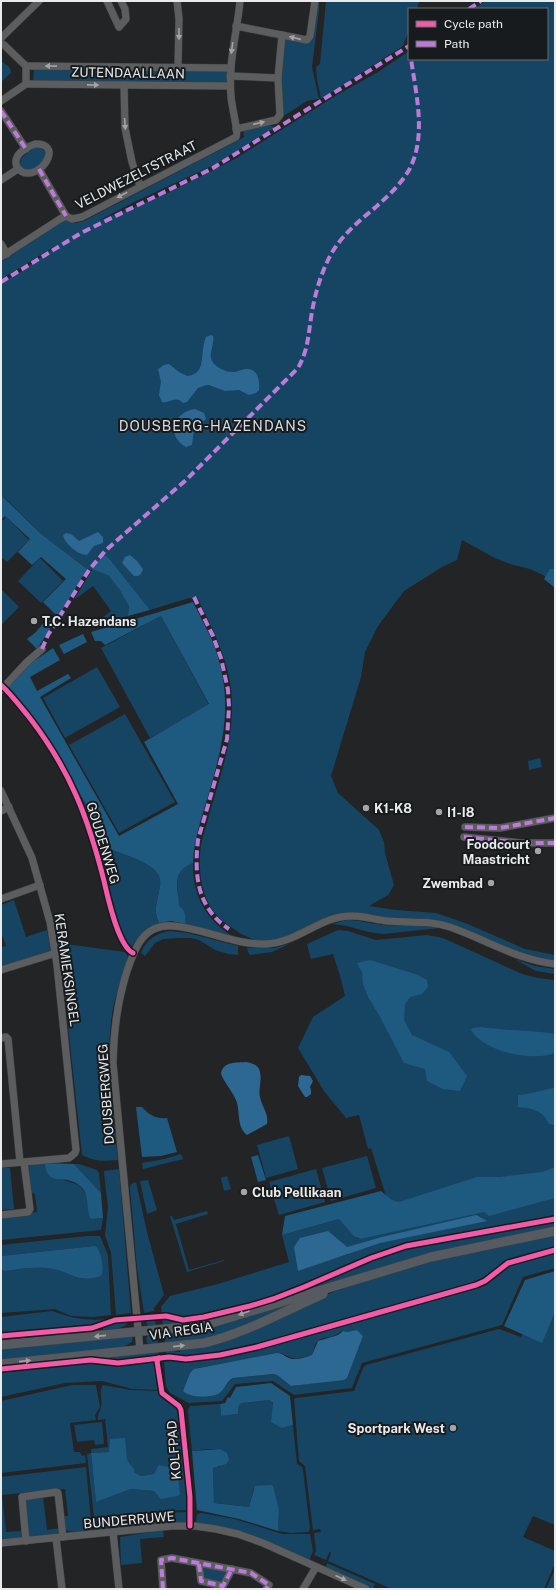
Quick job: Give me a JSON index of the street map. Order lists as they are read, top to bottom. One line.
{"streets":{"main road":["VIA REGIA"],"street":["ZUTENDAALLAAN","VELDWEZELTSTRAAT","KERAMIEKSINGEL","DOUSBERGWEG","BUNDERRUWE"],"cycle path":["GOUDENWEG","KOLFPAD"]},"crossings":[["DOUSBERGWEG","VIA REGIA"]],"districts":["DOUSBERG-HAZENDANS"],"places":["T.C. Hazendans","K1-K8","I1-I8","Foodcourt Maastricht","Zwembad","Club Pellikaan","Sportpark West"],"legend":["Cycle path","Path"]}
